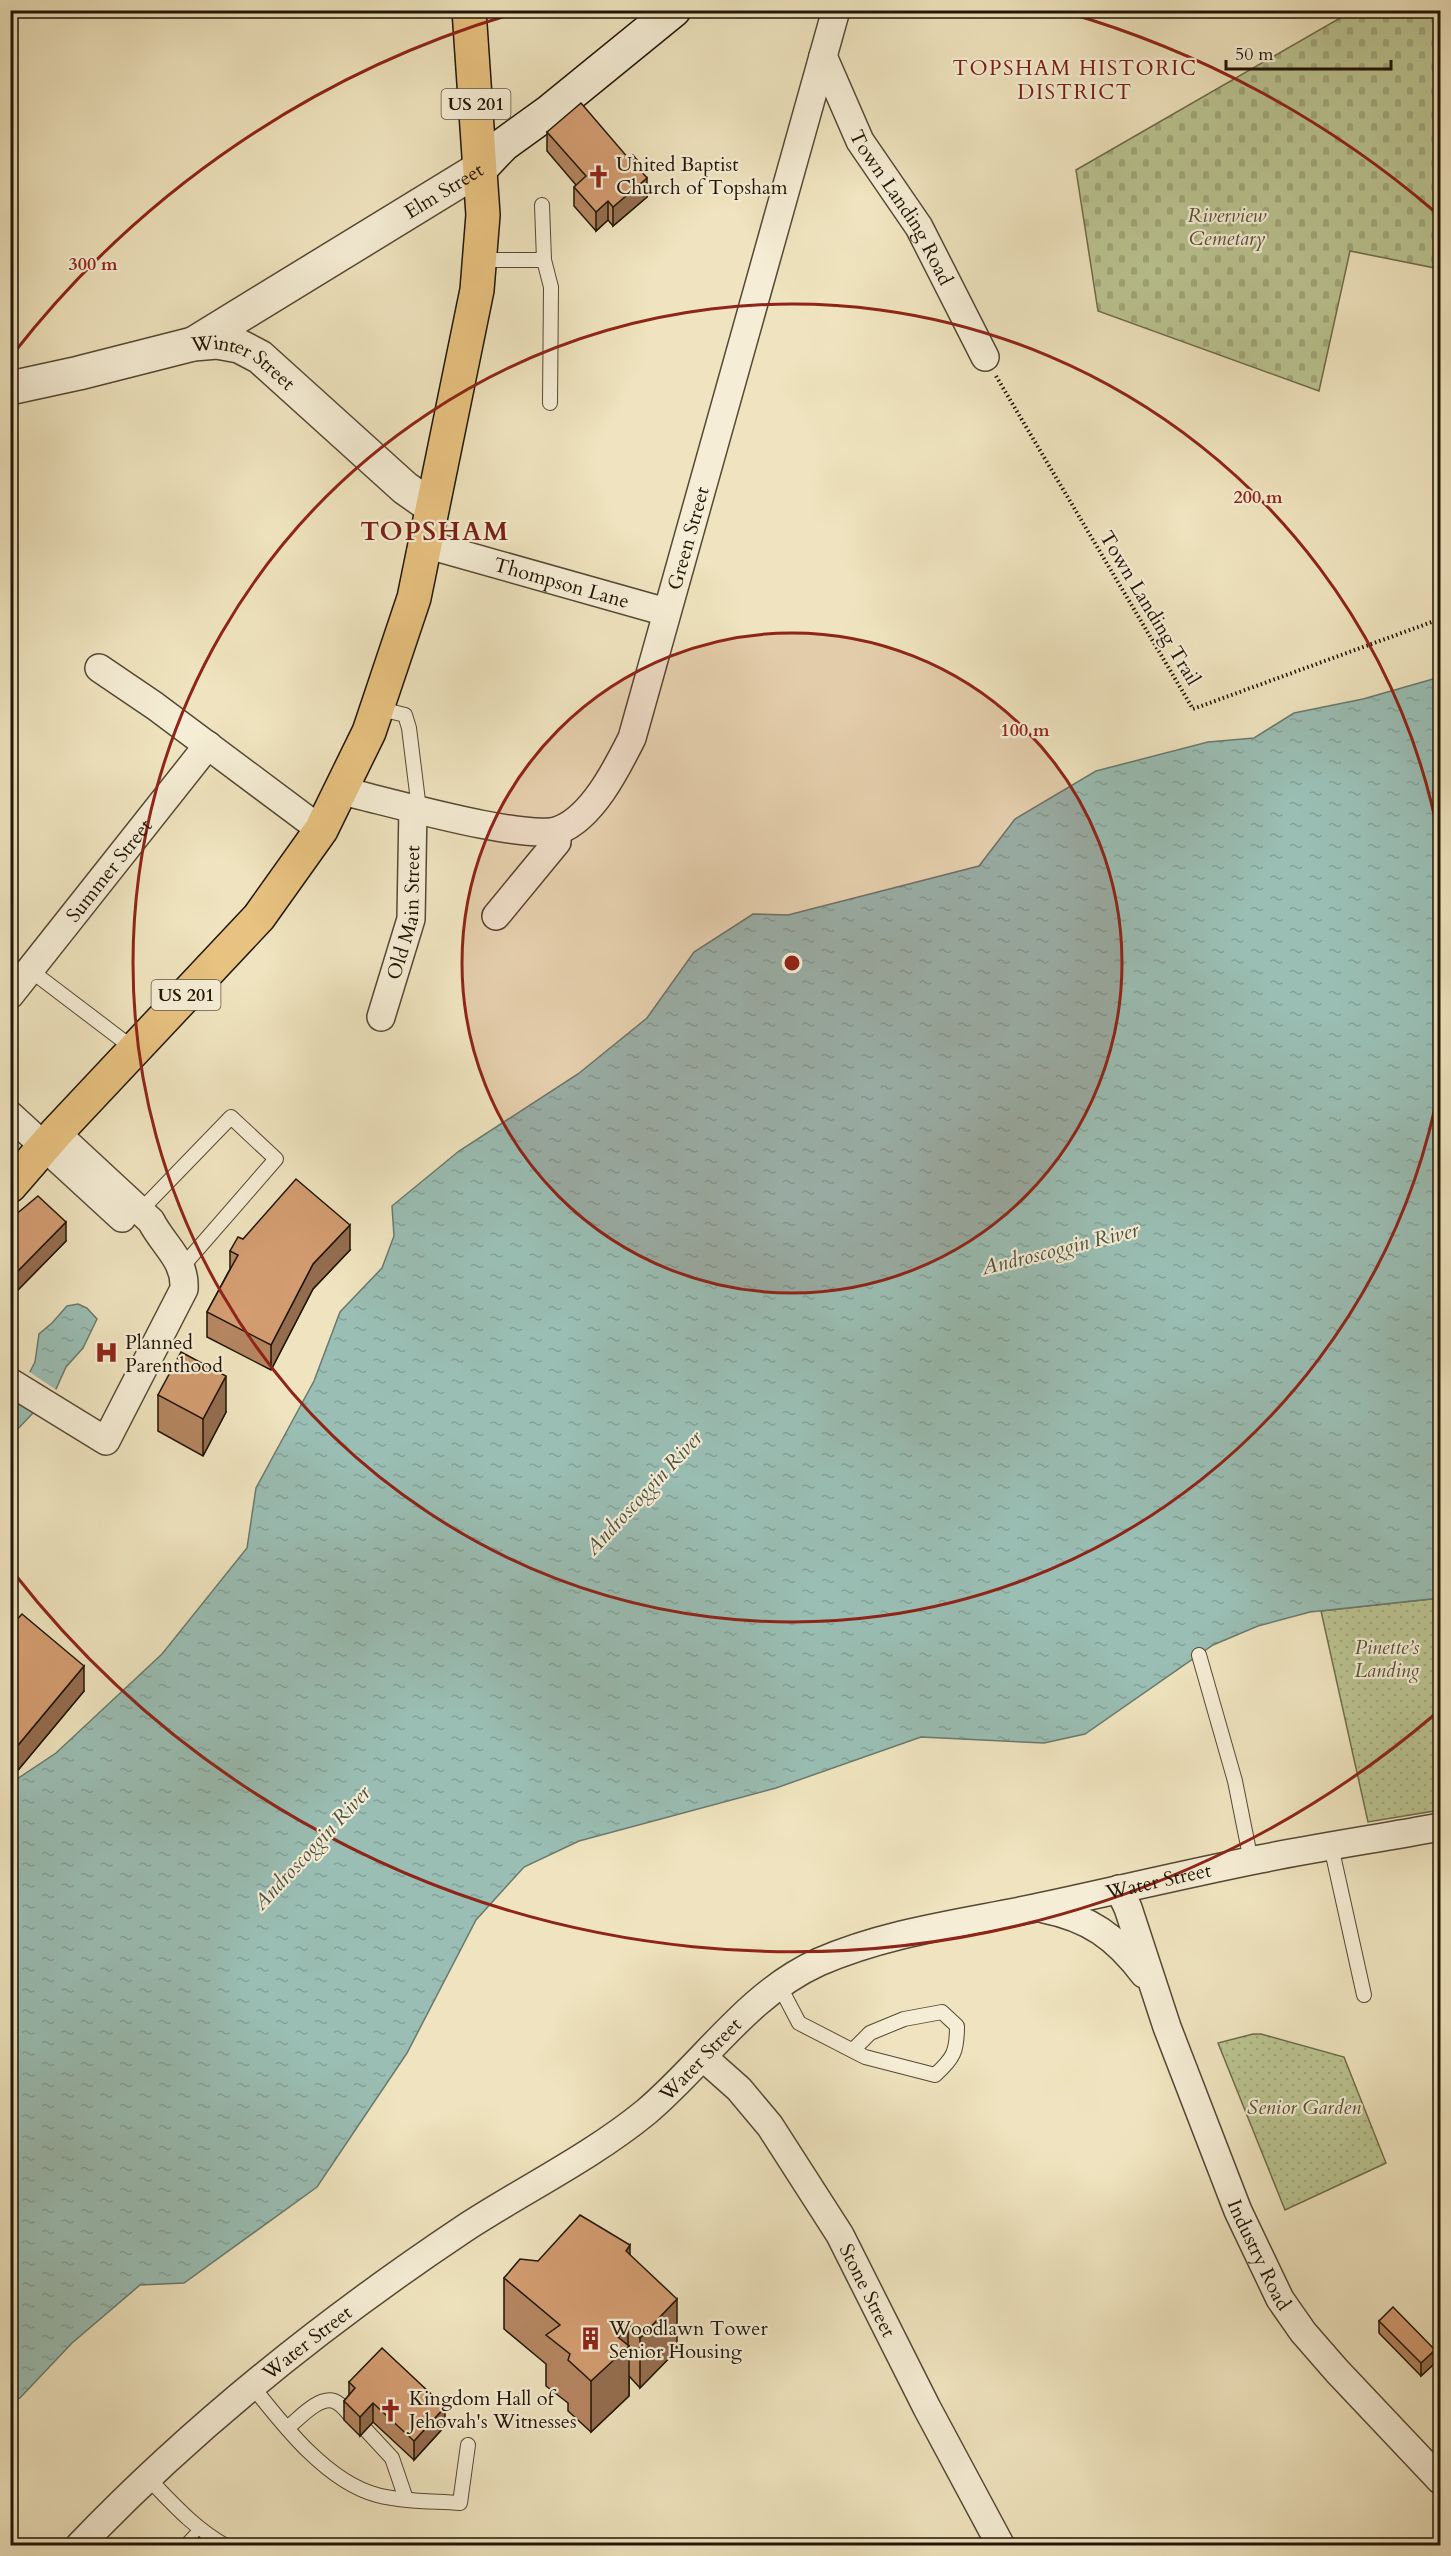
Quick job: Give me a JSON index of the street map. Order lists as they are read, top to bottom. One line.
{"streets":{"main road":["US 201"],"street":["Elm Street","Town Landing Road","Winter Street","Green Street","Thompson Lane","Summer Street","Old Main Street","Water Street","Industry Road","Stone Street"],"path":["Town Landing Trail"]},"crossings":[["US 201","Elm Street"],["US 201","Winter Street"],["US 201","Thompson Lane"],["Elm Street","Winter Street"],["Town Landing Road","Green Street"],["Town Landing Road","Town Landing Trail"],["Green Street","Thompson Lane"],["Water Street","Industry Road"],["Water Street","Stone Street"]],"districts":["TOPSHAM HISTORIC DISTRICT","TOPSHAM"],"water":["Androscoggin River"],"parks":["Riverview Cemetary","Pinette’s Landing","Senior Garden"],"places":{"church":["United Baptist Church of Topsham","Kingdom Hall of Jehovah's Witnesses"],"hospital":["Planned Parenthood"],"building":["Woodlawn Tower Senior Housing"]},"scale_bar":"50 m","rings":["300 m","200 m","100 m"]}
